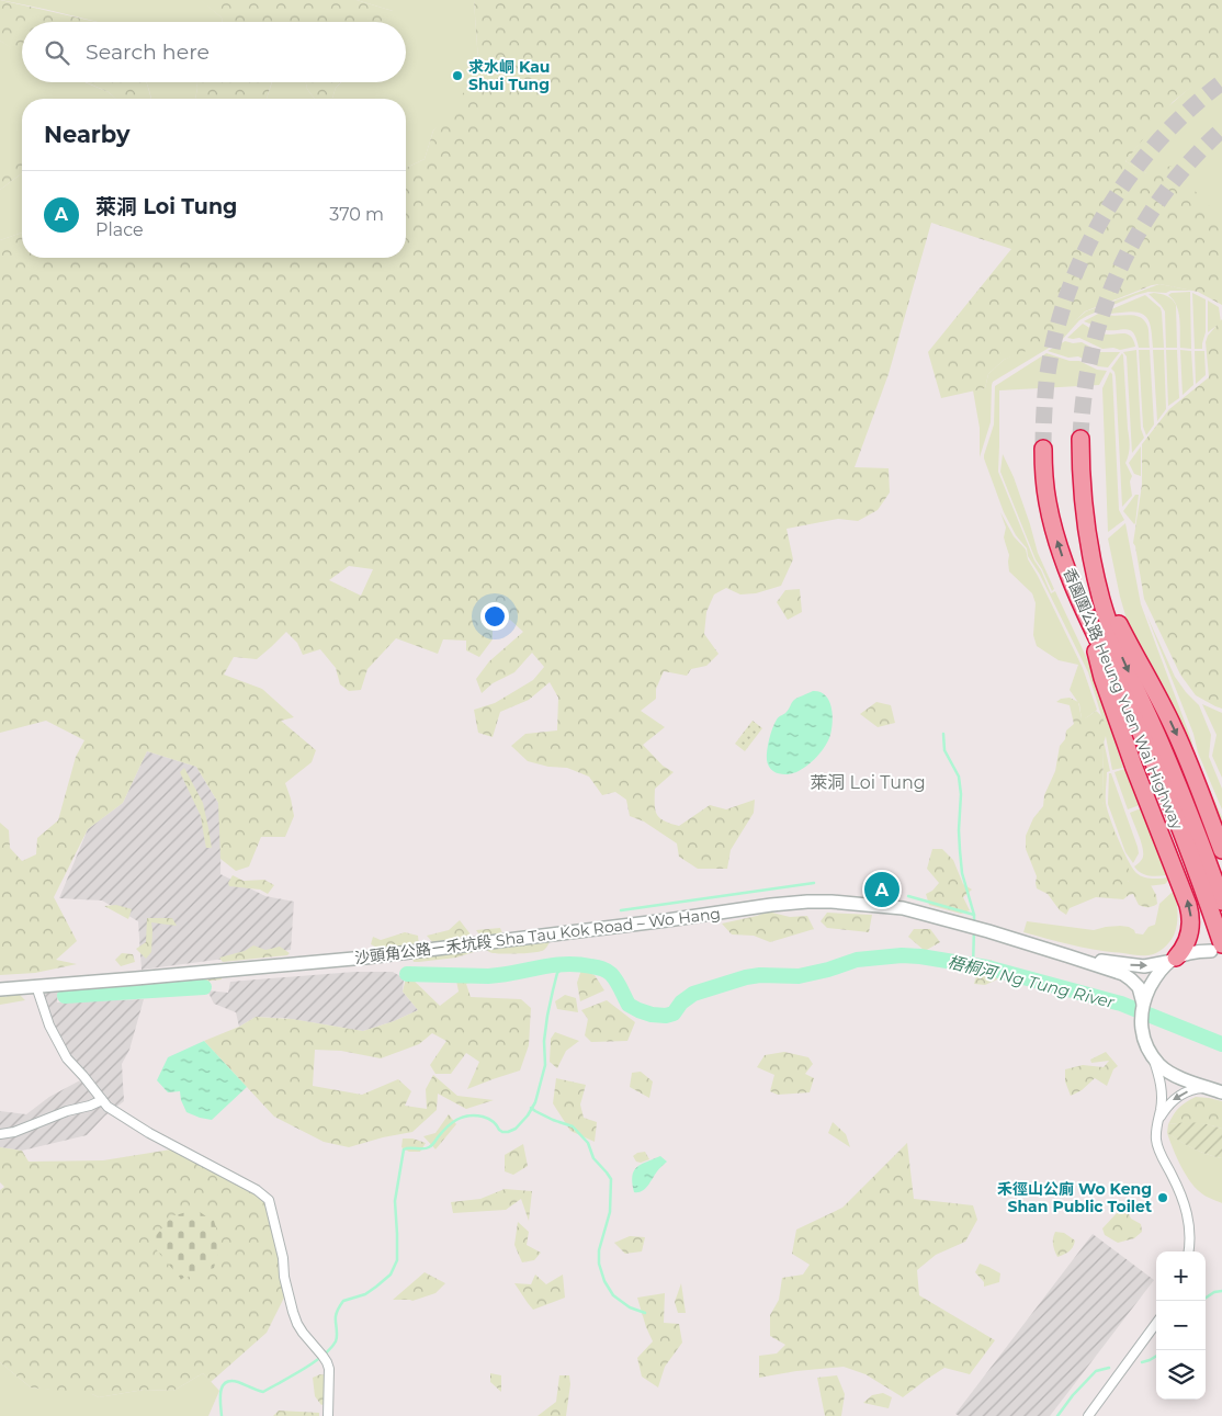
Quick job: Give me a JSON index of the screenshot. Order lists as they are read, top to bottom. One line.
{"streets":{"highway":["香園圍公路 Heung Yuen Wai Highway"],"main road":["沙頭角公路－禾坑段 Sha Tau Kok Road – Wo Hang"]},"crossings":[["香園圍公路 Heung Yuen Wai Highway","沙頭角公路－禾坑段 Sha Tau Kok Road – Wo Hang"]],"districts":["萊洞 Loi Tung"],"water":["梧桐河 Ng Tung River"],"places":["求水峒 Kau Shui Tung","禾徑山公廁 Wo Keng Shan Public Toilet"],"page":{"search":"Search here","heading":"Nearby","list":[{"mark":"A","name":"萊洞 Loi Tung","note":"Place","value":"370 m"}],"pins":"A","map_buttons":["+","−"]}}
